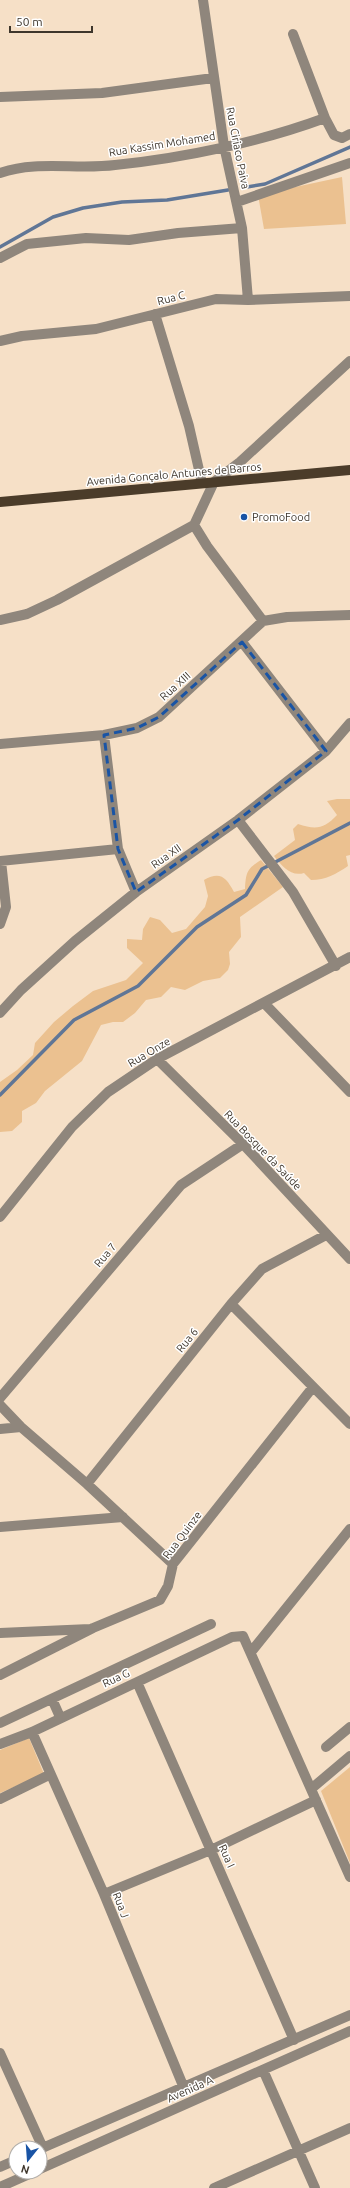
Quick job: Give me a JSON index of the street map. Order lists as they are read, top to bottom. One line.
{"streets":{"main road":["Avenida Gonçalo Antunes de Barros"],"street":["Rua Kassim Mohamed","Rua Ciriaco Paiva","Rua C","Rua XIII","Rua XII","Rua Onze","Rua Bosque da Saúde","Rua 7","Rua 6","Rua Quinze","Rua G","Rua I","Rua J","Avenida A"]},"crossings":[["Rua Kassim Mohamed","Rua Ciriaco Paiva"],["Rua Ciriaco Paiva","Rua C"],["Rua Onze","Rua Bosque da Saúde"],["Rua Bosque da Saúde","Rua 7"],["Rua Bosque da Saúde","Rua 6"],["Rua G","Rua I"],["Rua G","Rua J"],["Rua I","Avenida A"],["Rua J","Avenida A"]],"places":["PromoFood"],"scale_bar":"50 m","north":"bottom"}
